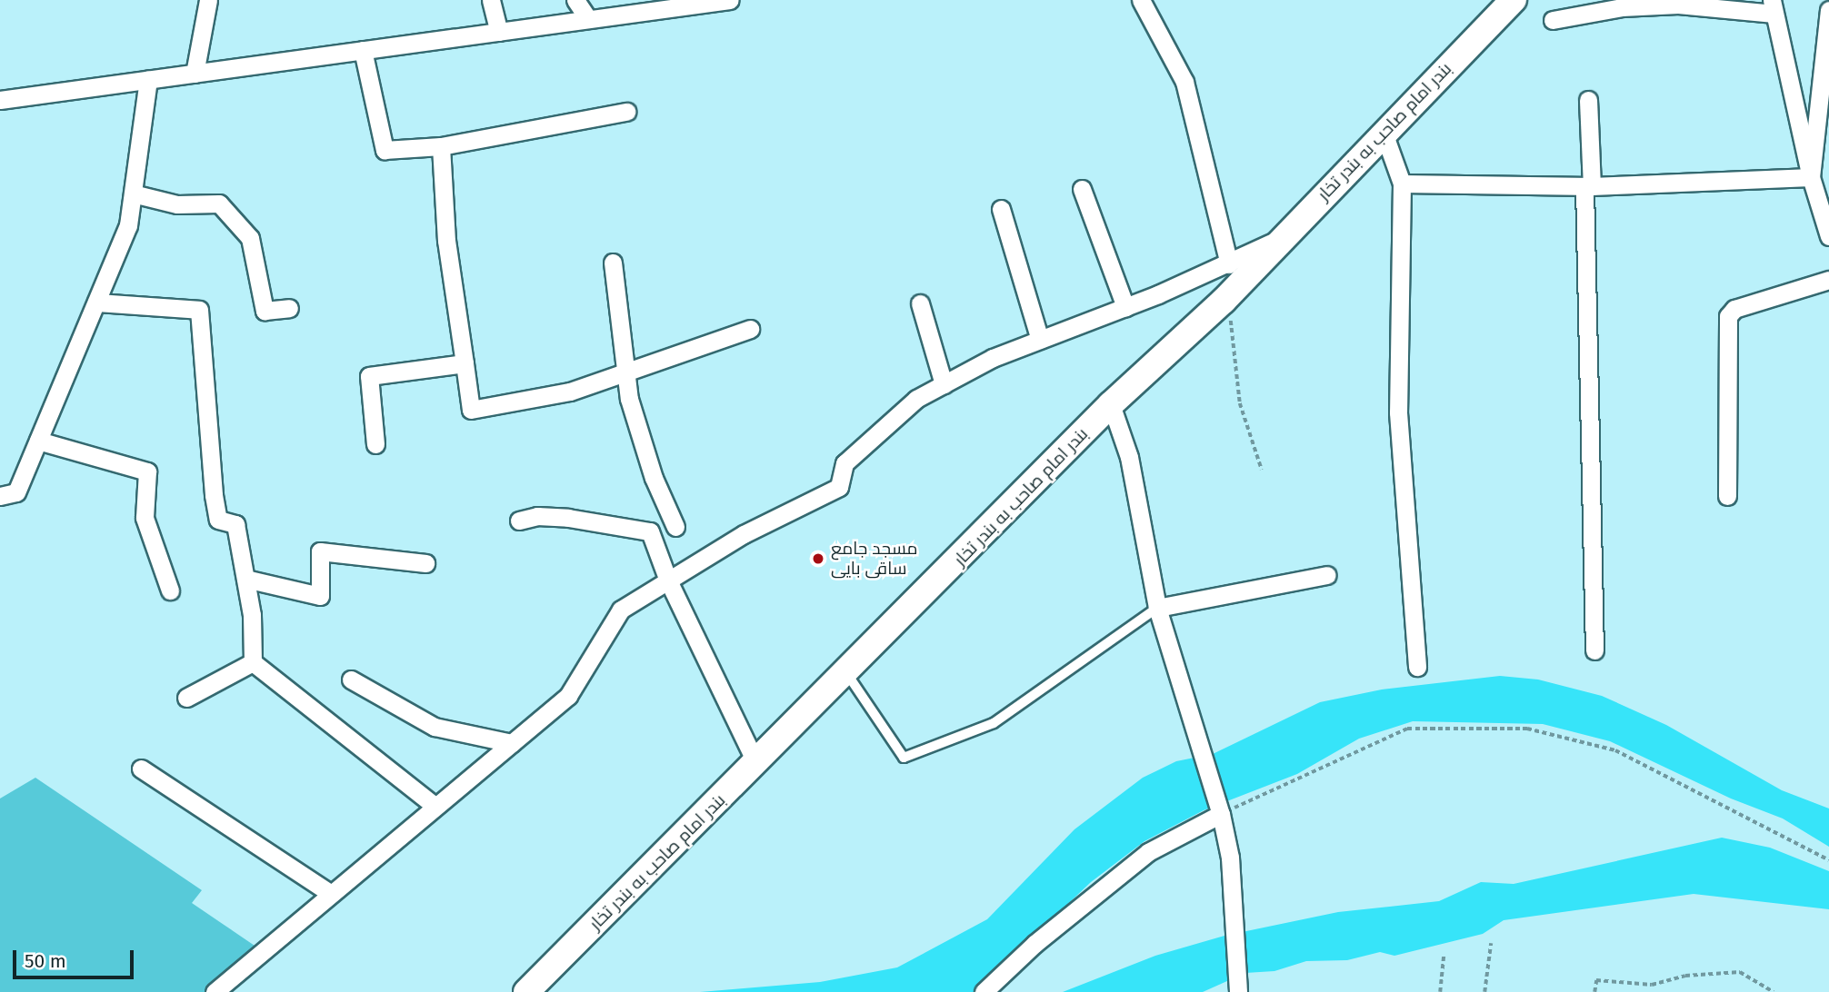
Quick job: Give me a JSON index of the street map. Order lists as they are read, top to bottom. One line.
{"streets":{"main road":["بندر امام صاحب به بندر تخار"]},"places":["مسجد جامع ساقی بایی"],"scale_bar":"50 m"}
